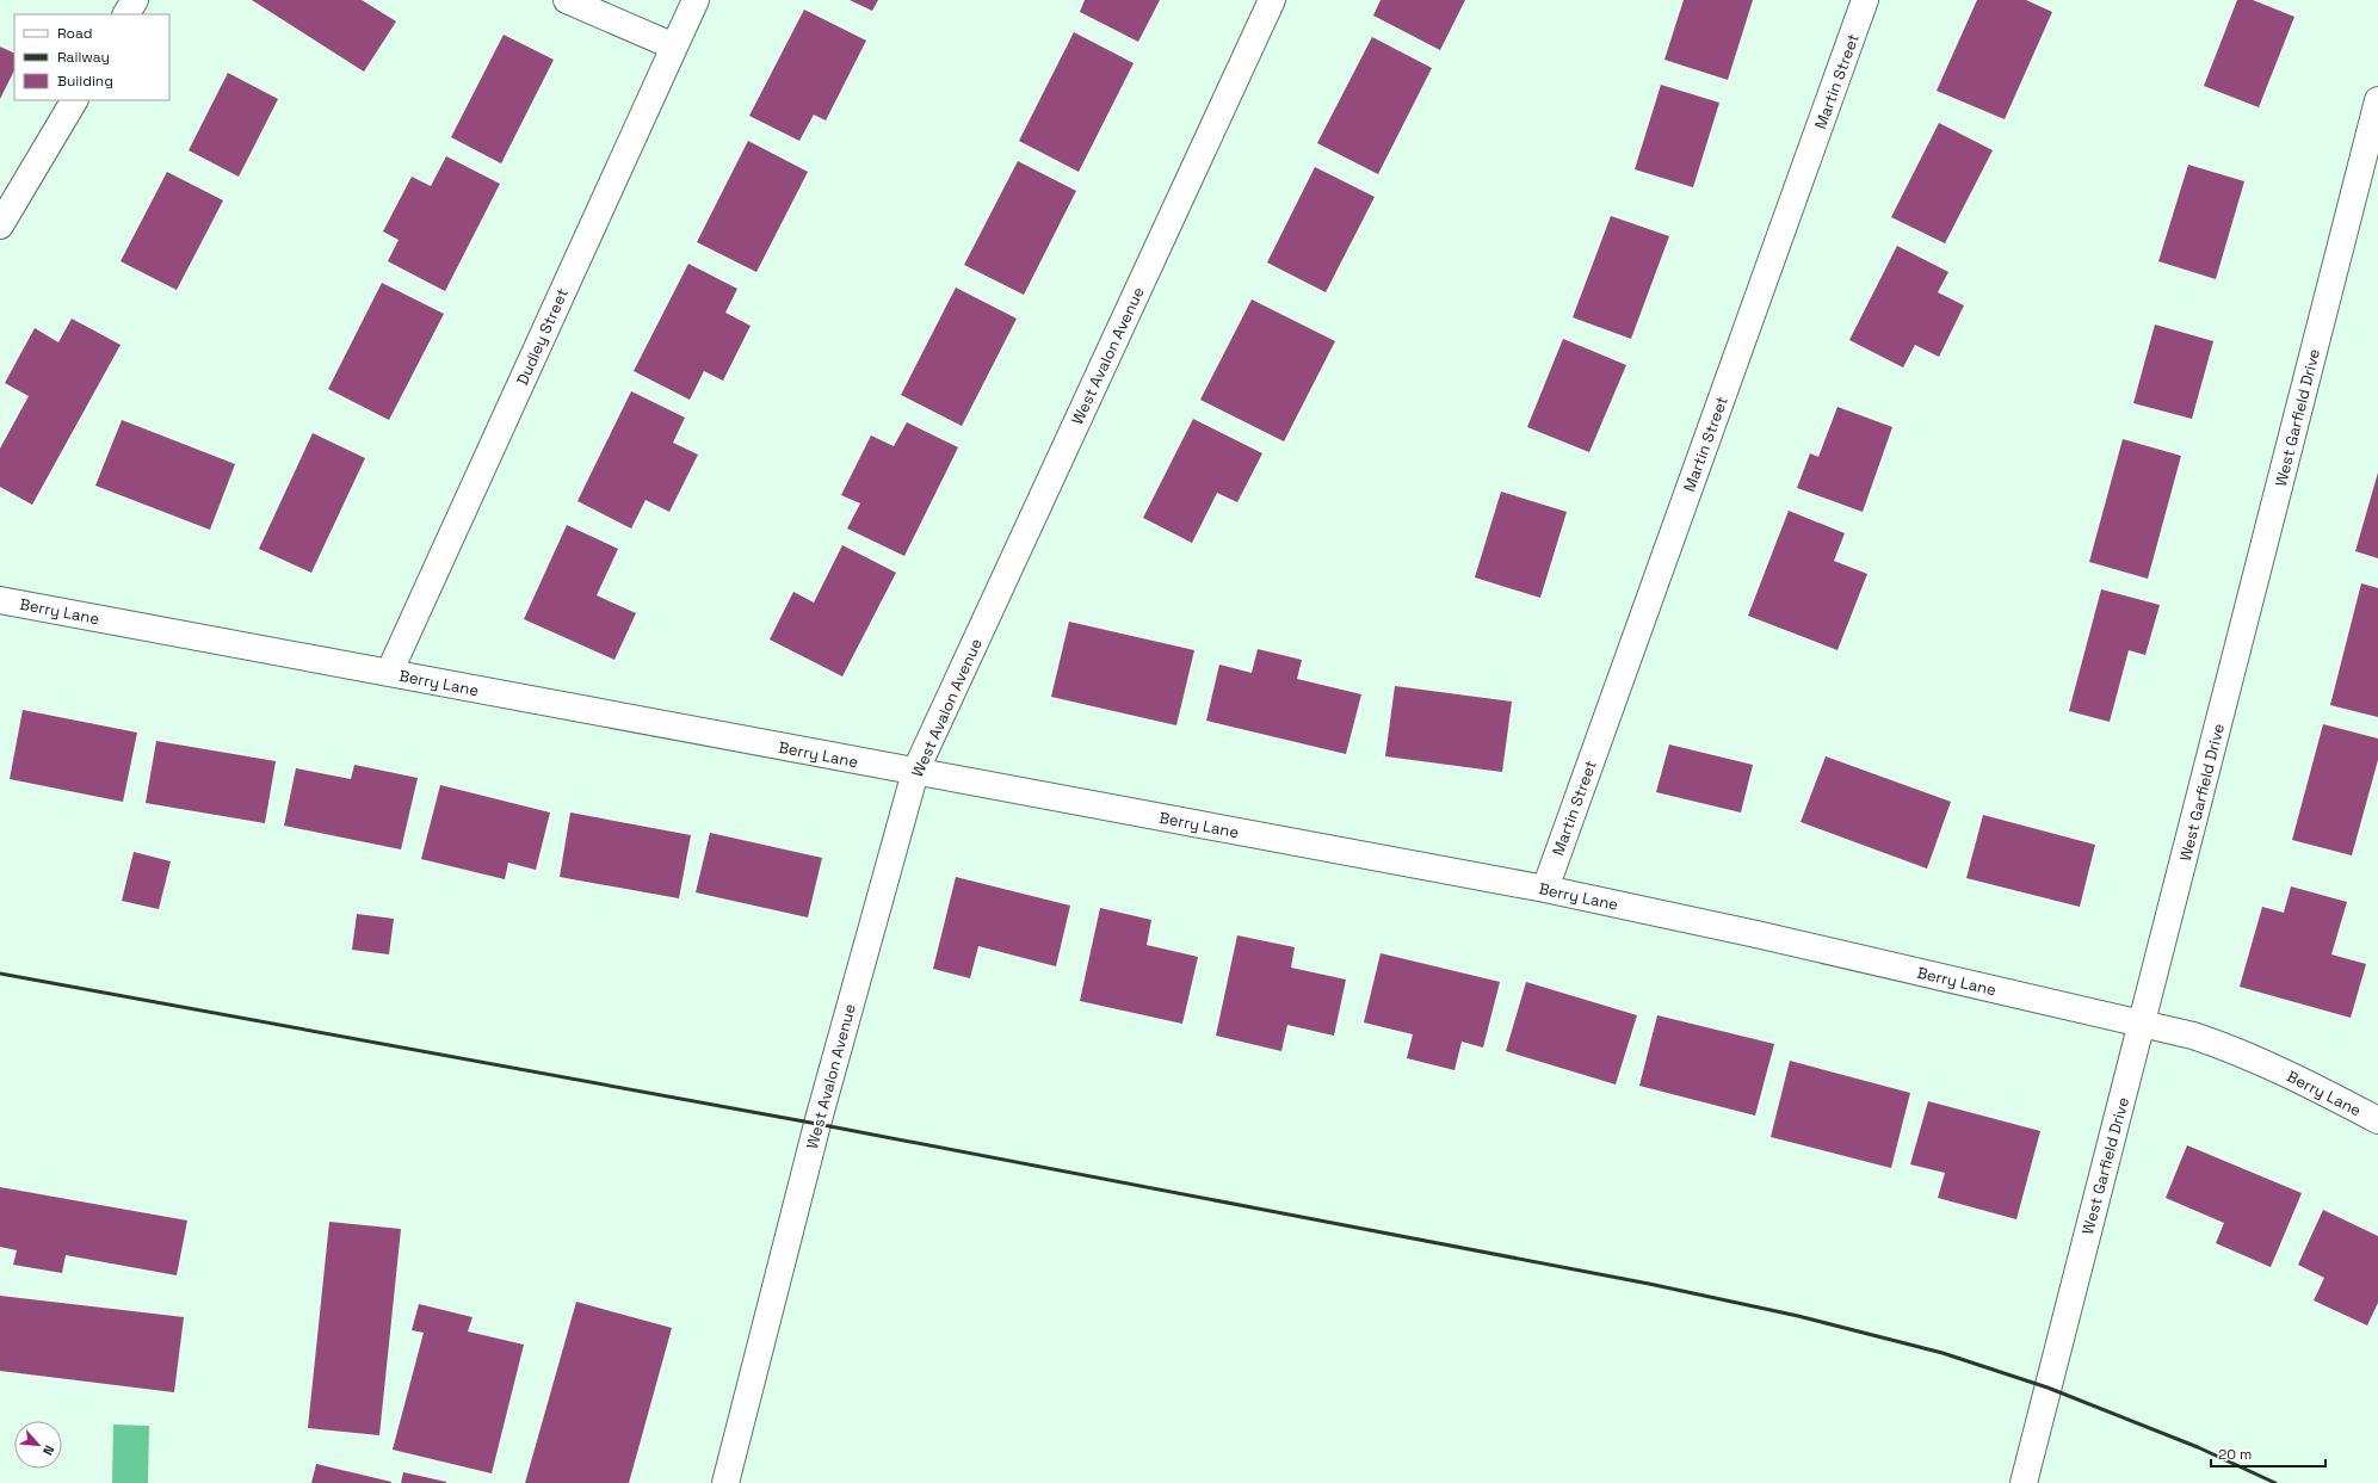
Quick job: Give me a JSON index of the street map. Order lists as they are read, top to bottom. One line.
{"streets":{"street":["Martin Street","Dudley Street","West Avalon Avenue","West Garfield Drive","Berry Lane"]},"crossings":[["Martin Street","Berry Lane"],["Dudley Street","Berry Lane"],["West Avalon Avenue","Berry Lane"],["West Garfield Drive","Berry Lane"]],"legend":["Road","Railway","Building"],"scale_bar":"20 m","north":"bottom right"}
